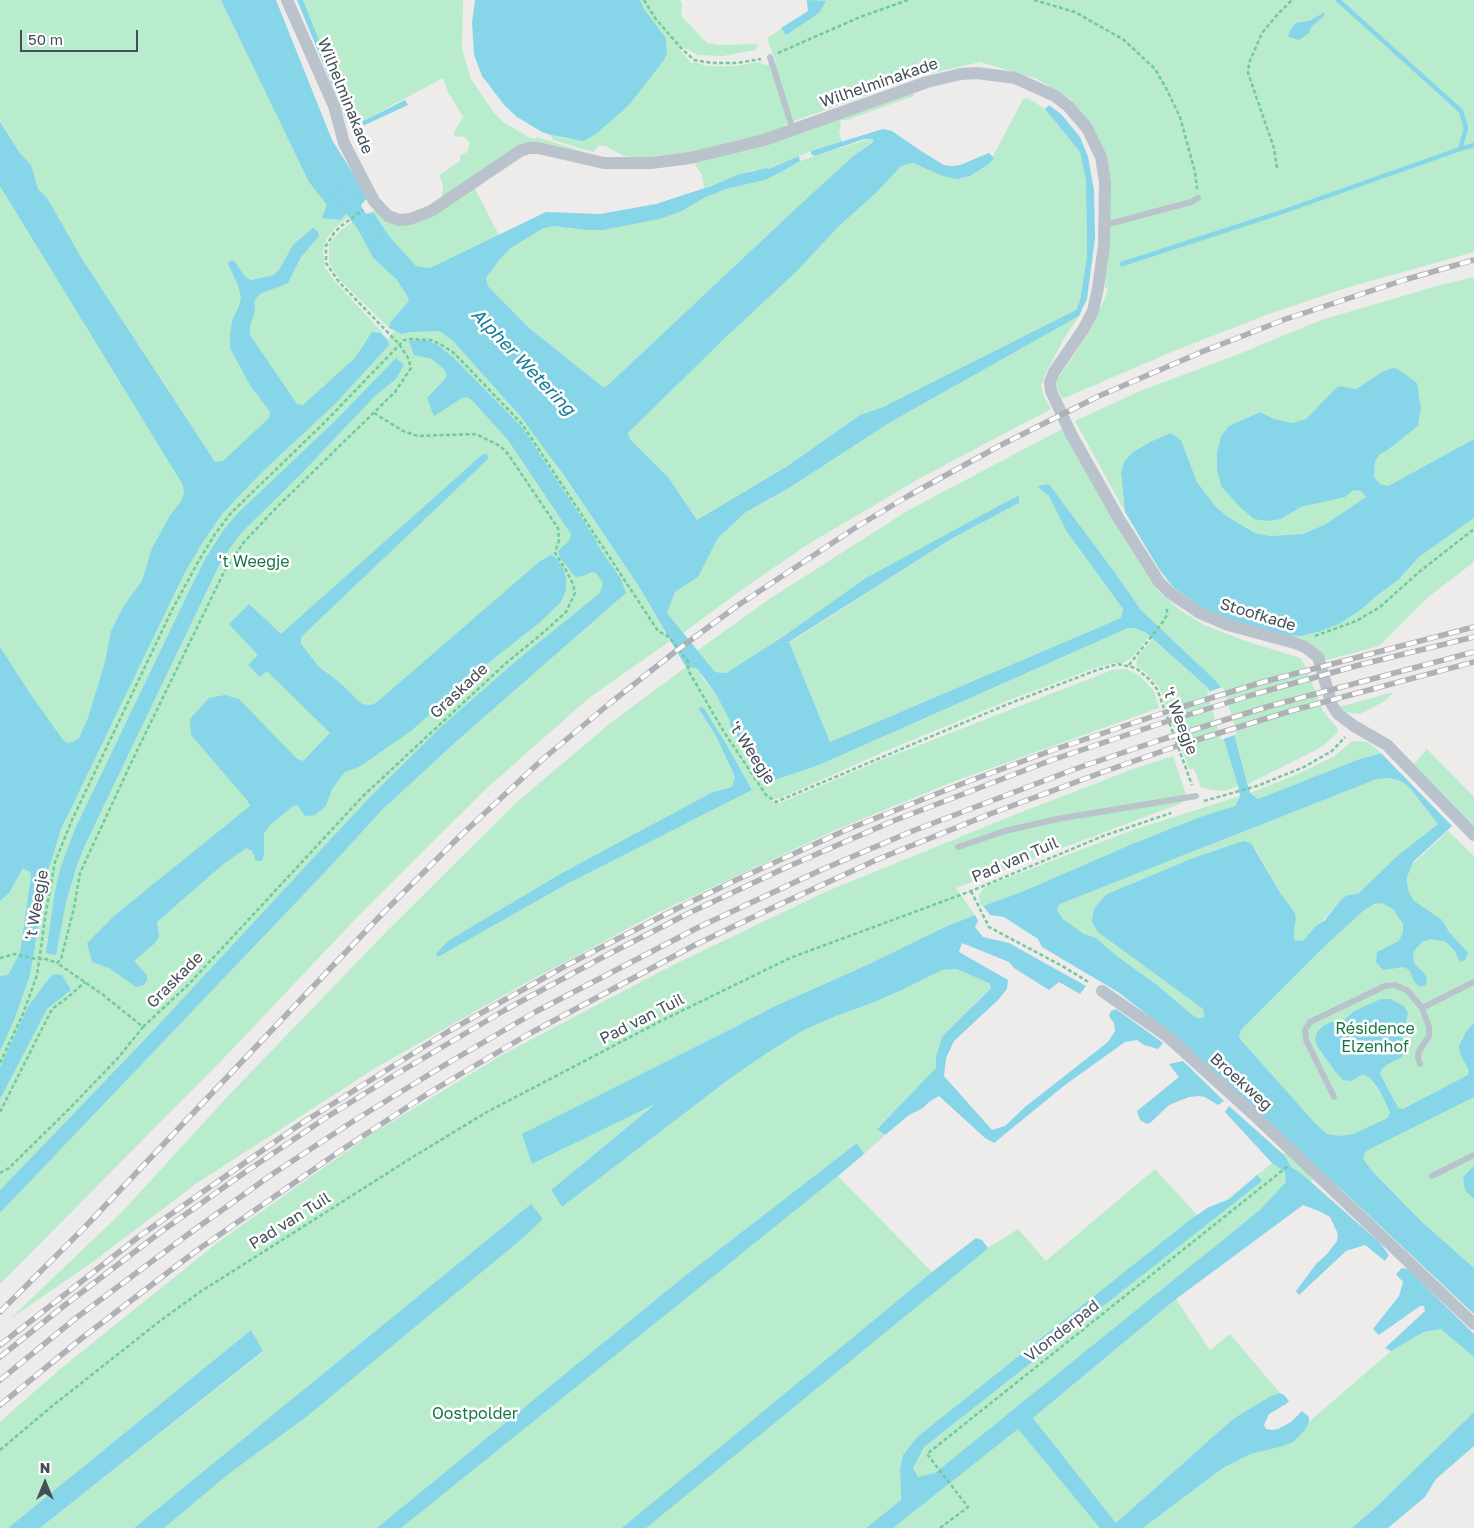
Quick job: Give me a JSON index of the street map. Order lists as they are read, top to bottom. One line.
{"streets":{"street":["Wilhelminakade","Stoofkade","Broekweg"],"path":["Graskade","'t Weegje","Pad van Tuil","Vlonderpad"]},"crossings":[["Wilhelminakade","Stoofkade"],["Stoofkade","'t Weegje"],["Graskade","'t Weegje"]],"water":["Alpher Wetering"],"parks":["'t Weegje","Résidence Elzenhof","Oostpolder"],"scale_bar":"50 m","north":"top"}
